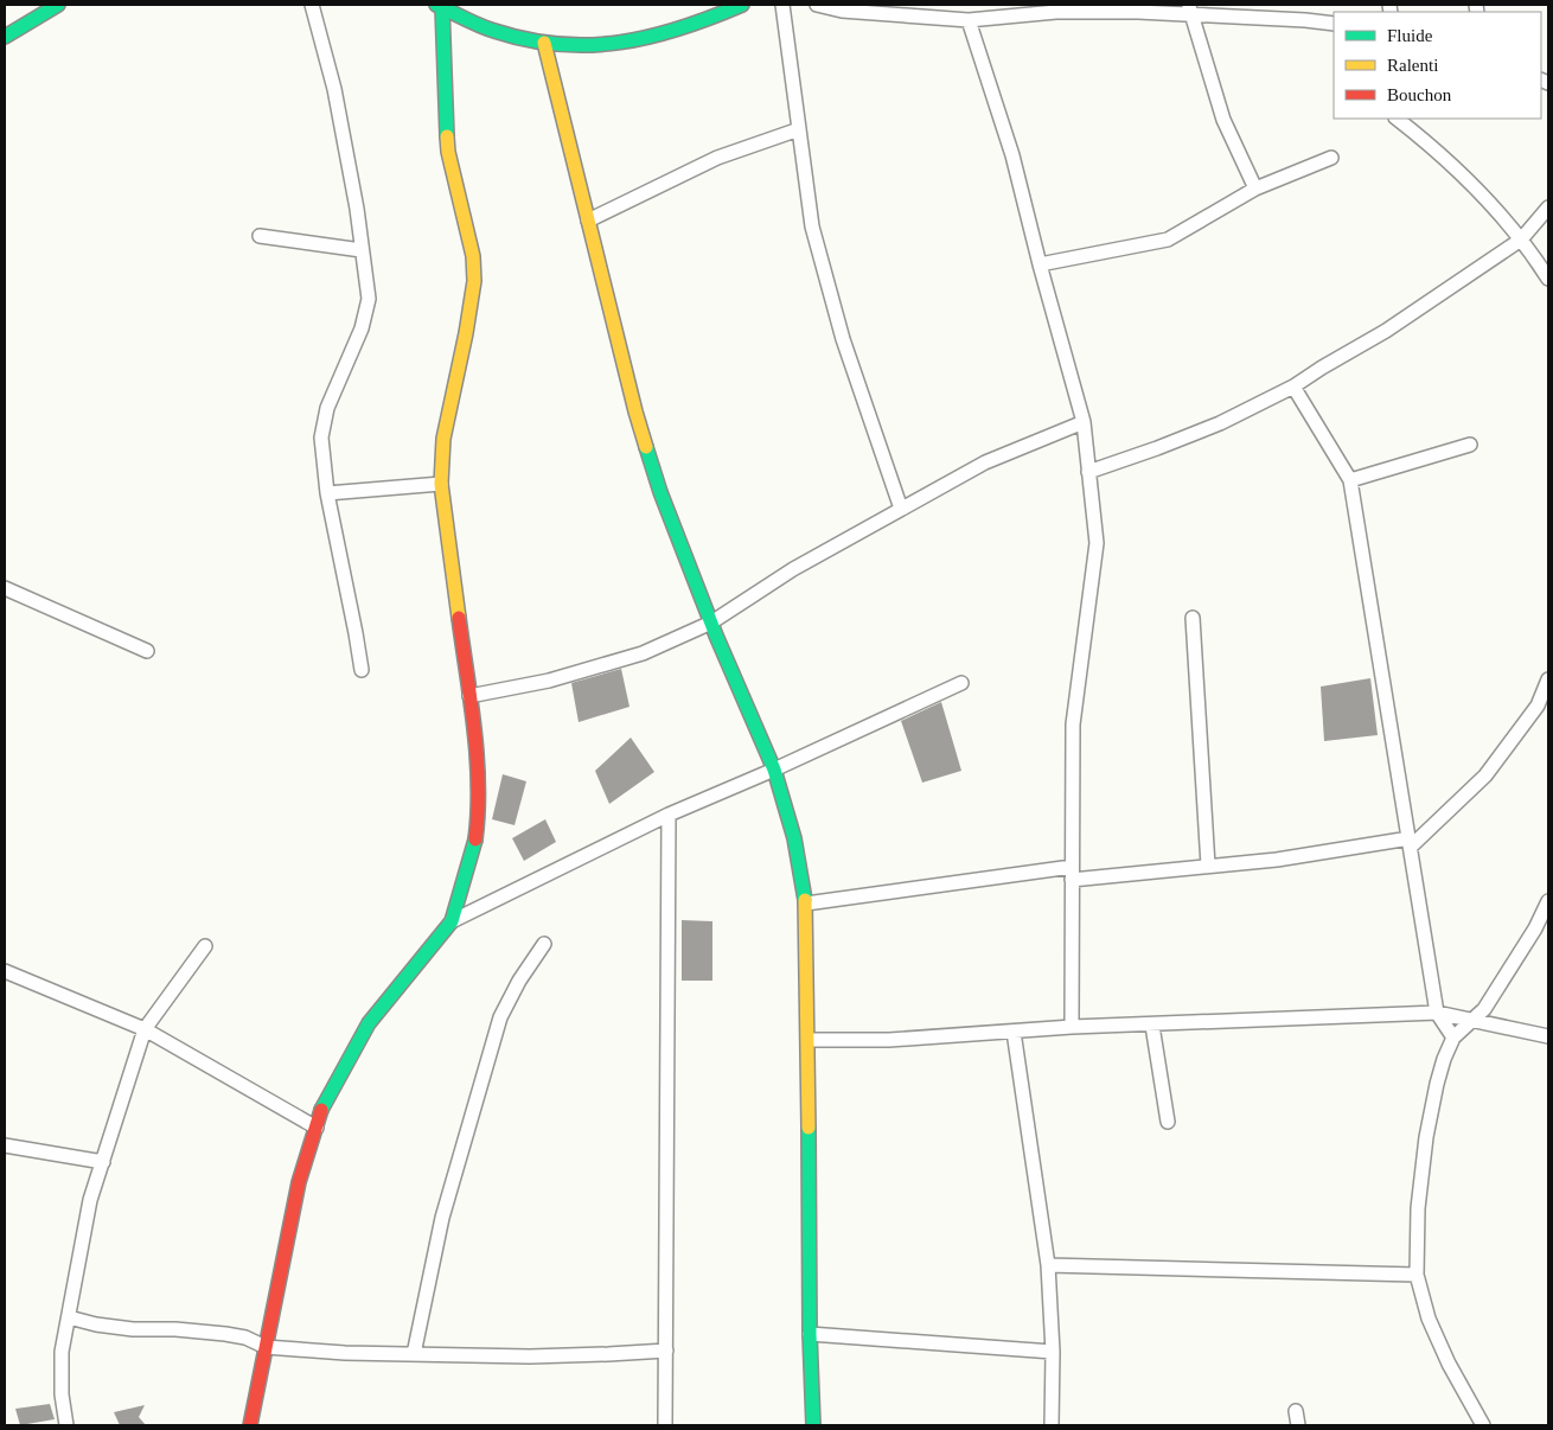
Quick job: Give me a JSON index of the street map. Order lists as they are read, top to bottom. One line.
{"legend":["Fluide","Ralenti","Bouchon"]}
